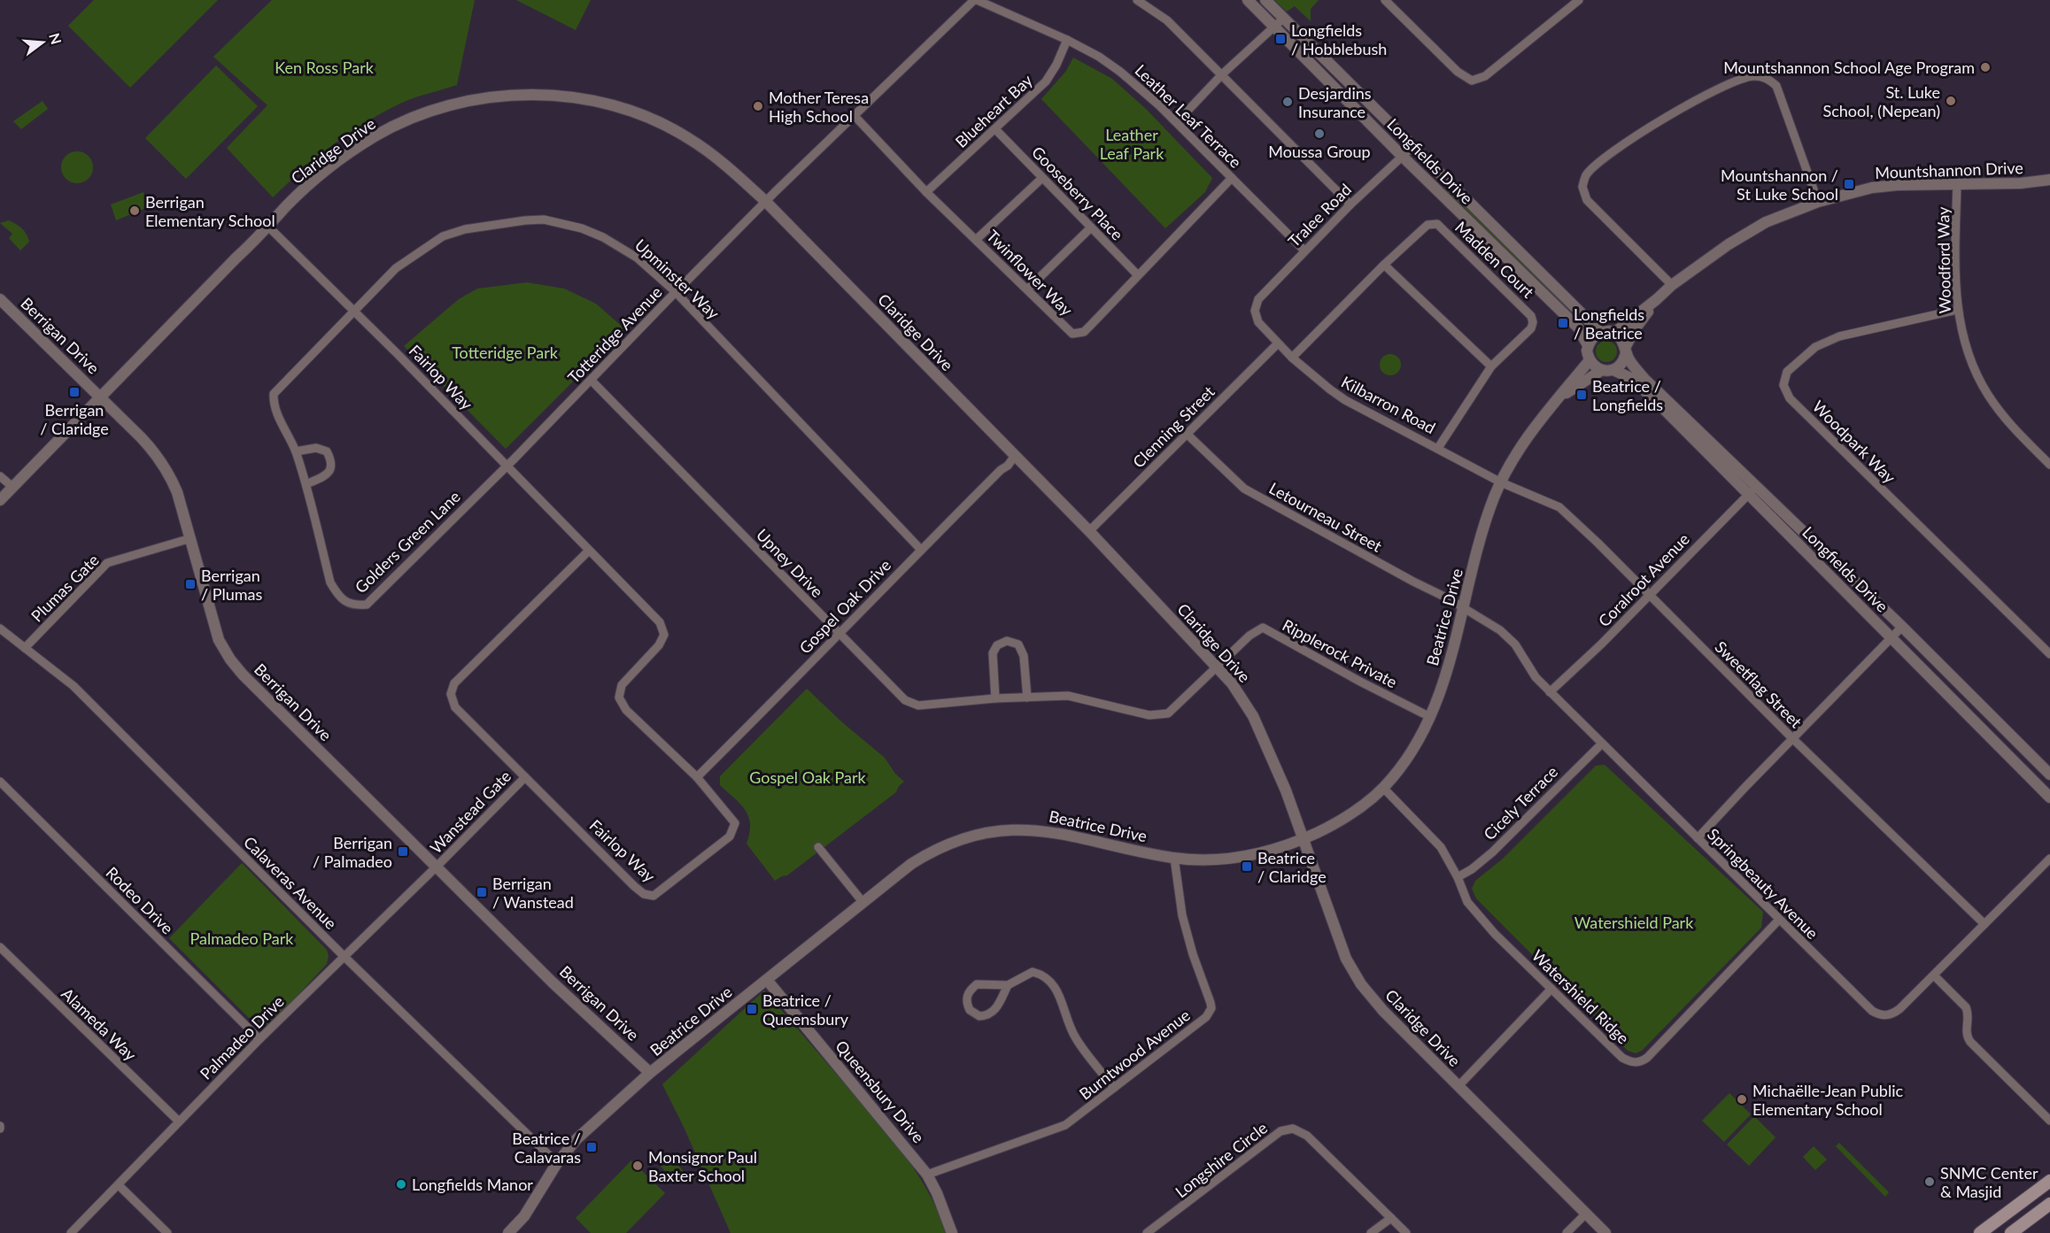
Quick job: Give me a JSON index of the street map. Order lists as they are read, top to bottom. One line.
{"streets":{"street":["Blueheart Bay","Leather Leaf Terrace","Claridge Drive","Longfields Drive","Mountshannon Drive","Gooseberry Place","Tralee Road","Madden Court","Woodford Way","Twinflower Way","Upminster Way","Totteridge Avenue","Berrigan Drive","Fairlop Way","Kilbarron Road","Clenning Street","Woodpark Way","Letourneau Street","Golders Green Lane","Upney Drive","Coralroot Avenue","Plumas Gate","Gospel Oak Drive","Beatrice Drive","Ripplerock Private","Sweetflag Street","Cicely Terrace","Wanstead Gate","Calaveras Avenue","Springbeauty Avenue","Rodeo Drive","Watershield Ridge","Alameda Way","Palmadeo Drive","Burntwood Avenue","Queensbury Drive","Longshire Circle"]},"crossings":[["Blueheart Bay","Leather Leaf Terrace"],["Blueheart Bay","Gooseberry Place"],["Blueheart Bay","Twinflower Way"],["Leather Leaf Terrace","Tralee Road"],["Leather Leaf Terrace","Twinflower Way"],["Leather Leaf Terrace","Totteridge Avenue"],["Claridge Drive","Totteridge Avenue"],["Claridge Drive","Berrigan Drive"],["Claridge Drive","Fairlop Way"],["Claridge Drive","Clenning Street"],["Claridge Drive","Upney Drive"],["Claridge Drive","Gospel Oak Drive"],["Claridge Drive","Beatrice Drive"],["Claridge Drive","Ripplerock Private"],["Longfields Drive","Mountshannon Drive"],["Longfields Drive","Tralee Road"],["Longfields Drive","Coralroot Avenue"],["Longfields Drive","Beatrice Drive"],["Mountshannon Drive","Woodford Way"],["Mountshannon Drive","Beatrice Drive"],["Gooseberry Place","Twinflower Way"],["Tralee Road","Kilbarron Road"],["Madden Court","Kilbarron Road"],["Woodford Way","Woodpark Way"],["Twinflower Way","Totteridge Avenue"],["Upminster Way","Totteridge Avenue"],["Upminster Way","Fairlop Way"],["Upminster Way","Golders Green Lane"],["Upminster Way","Gospel Oak Drive"],["Totteridge Avenue","Fairlop Way"],["Totteridge Avenue","Golders Green Lane"],["Totteridge Avenue","Upney Drive"],["Berrigan Drive","Plumas Gate"],["Berrigan Drive","Beatrice Drive"],["Berrigan Drive","Wanstead Gate"],["Berrigan Drive","Palmadeo Drive"],["Fairlop Way","Golders Green Lane"],["Fairlop Way","Gospel Oak Drive"],["Fairlop Way","Wanstead Gate"],["Kilbarron Road","Clenning Street"],["Kilbarron Road","Beatrice Drive"],["Kilbarron Road","Sweetflag Street"],["Clenning Street","Letourneau Street"],["Letourneau Street","Beatrice Drive"],["Letourneau Street","Springbeauty Avenue"],["Upney Drive","Gospel Oak Drive"],["Upney Drive","Ripplerock Private"],["Coralroot Avenue","Sweetflag Street"],["Coralroot Avenue","Springbeauty Avenue"],["Plumas Gate","Calaveras Avenue"],["Beatrice Drive","Ripplerock Private"],["Beatrice Drive","Sweetflag Street"],["Beatrice Drive","Calaveras Avenue"],["Beatrice Drive","Springbeauty Avenue"],["Beatrice Drive","Watershield Ridge"],["Beatrice Drive","Burntwood Avenue"],["Beatrice Drive","Queensbury Drive"],["Sweetflag Street","Springbeauty Avenue"],["Cicely Terrace","Springbeauty Avenue"],["Cicely Terrace","Watershield Ridge"],["Wanstead Gate","Palmadeo Drive"],["Calaveras Avenue","Palmadeo Drive"],["Springbeauty Avenue","Watershield Ridge"],["Rodeo Drive","Palmadeo Drive"],["Alameda Way","Palmadeo Drive"],["Burntwood Avenue","Queensbury Drive"]],"parks":["Ken Ross Park","Leather Leaf Park","Totteridge Park","Gospel Oak Park","Watershield Park","Palmadeo Park"],"places":{"transit":["Longfields / Hobblebush","Mountshannon / St Luke School","Longfields / Beatrice","Berrigan / Claridge","Beatrice / Longfields","Berrigan / Plumas","Berrigan / Palmadeo","Beatrice / Claridge","Berrigan / Wanstead","Beatrice / Queensbury","Beatrice / Calavaras"],"other":["Mountshannon School Age Program","St. Luke School, (Nepean)","Desjardins Insurance","Mother Teresa High School","Moussa Group","Berrigan Elementary School","Michaëlle-Jean Public Elementary School","Monsignor Paul Baxter School","SNMC Center & Masjid","Longfields Manor"]},"north":"right"}
